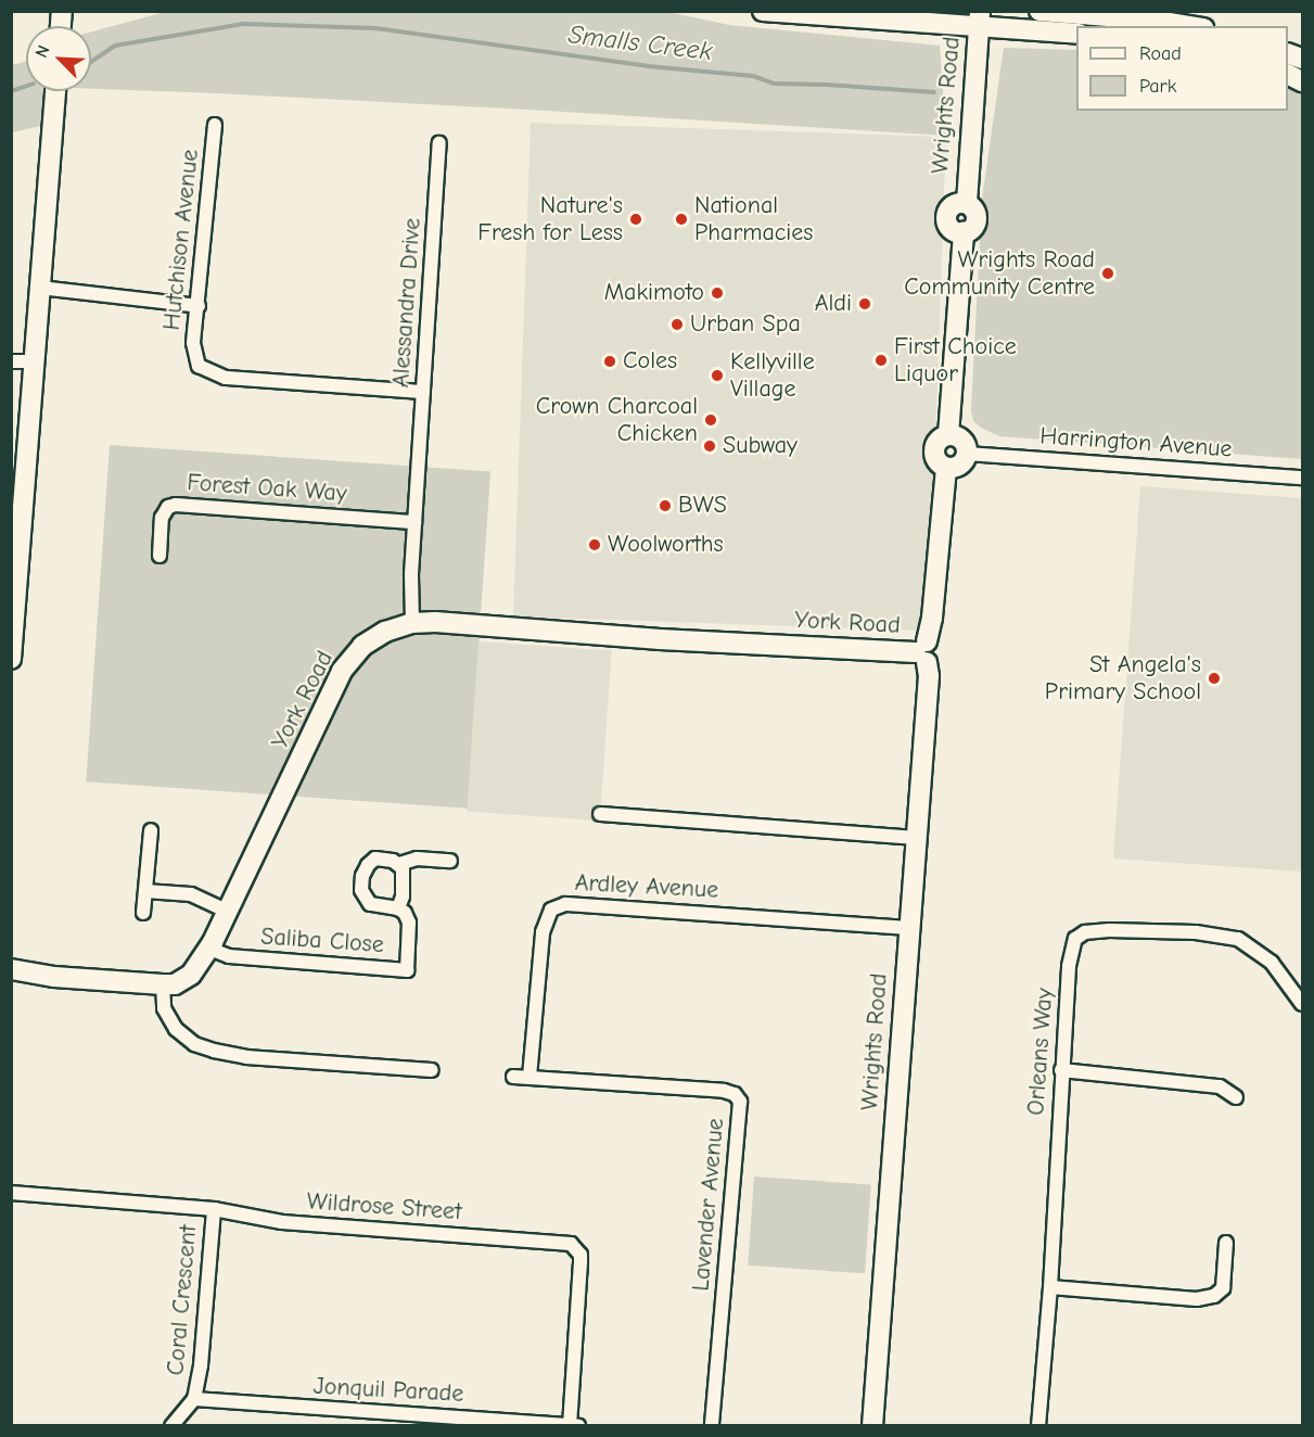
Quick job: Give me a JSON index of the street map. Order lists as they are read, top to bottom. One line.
{"streets":{"street":["Wrights Road","Hutchison Avenue","Alessandra Drive","Harrington Avenue","Forest Oak Way","York Road","Ardley Avenue","Saliba Close","Orleans Way","Lavender Avenue","Wildrose Street","Coral Crescent","Jonquil Parade"]},"crossings":[["Wrights Road","Harrington Avenue"],["Wrights Road","York Road"],["Wrights Road","Ardley Avenue"],["Hutchison Avenue","Alessandra Drive"],["Alessandra Drive","Forest Oak Way"],["Alessandra Drive","York Road"],["York Road","Saliba Close"],["Ardley Avenue","Lavender Avenue"],["Wildrose Street","Coral Crescent"],["Wildrose Street","Jonquil Parade"],["Coral Crescent","Jonquil Parade"]],"water":["Smalls Creek"],"places":["Nature's Fresh for Less","National Pharmacies","Wrights Road Community Centre","Makimoto","Aldi","Urban Spa","First Choice Liquor","Coles","Kellyville Village","Crown Charcoal Chicken","Subway","BWS","Woolworths","St Angela's Primary School"],"legend":["Road","Park"],"north":"top left"}
